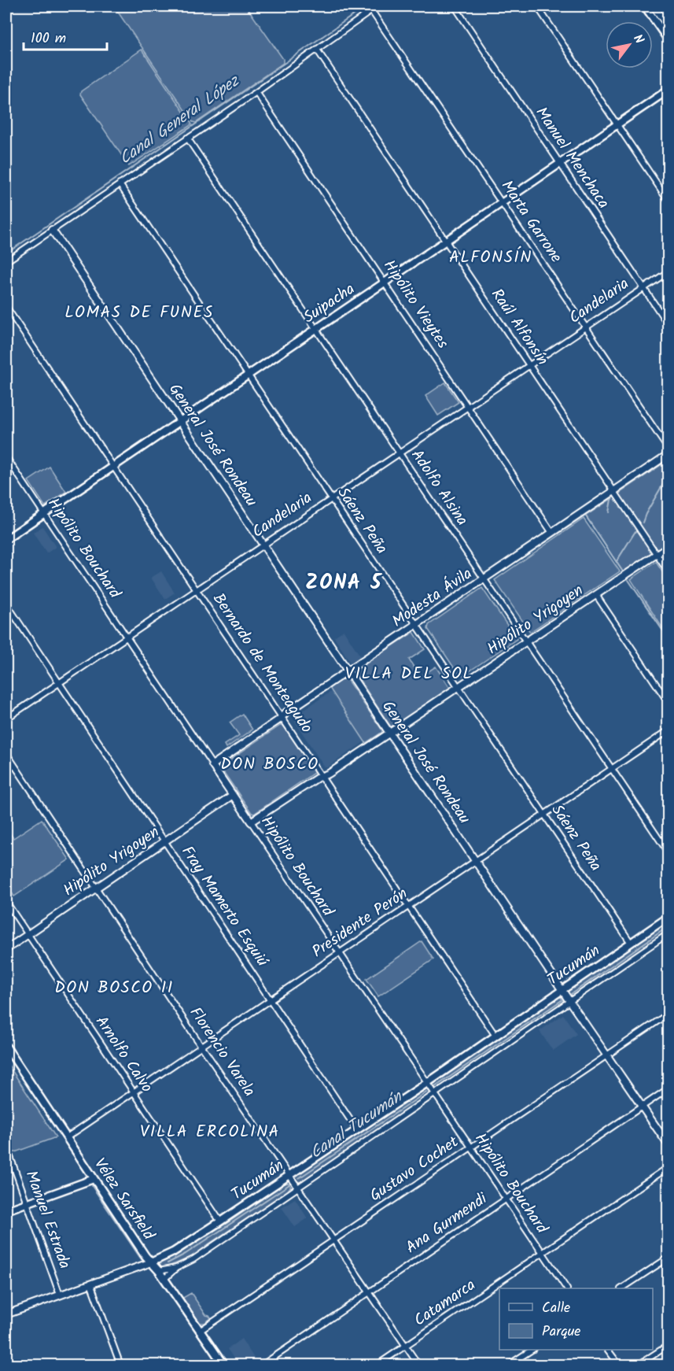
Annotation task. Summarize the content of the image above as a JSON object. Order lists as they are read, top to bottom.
{
  "streets": {
    "main road": ["Suipacha", "Tucumán", "Vélez Sarsfield"],
    "street": [
      "Manuel Menchaca",
      "Marta Garrone",
      "Candelaria",
      "Hipólito Vieytes",
      "Raúl Alfonsín",
      "General José Rondeau",
      "Adolfo Alsina",
      "Sáenz Peña",
      "Hipólito Bouchard",
      "Modesta Ávila",
      "Hipólito Yrigoyen",
      "Bernardo de Monteagudo",
      "Fray Mamerto Esquiú",
      "Presidente Perón",
      "Florencio Varela",
      "Arnolfo Calvo",
      "Gustavo Cochet",
      "Manuel Estrada",
      "Ana Gurmendi",
      "Catamarca"
    ]
  },
  "crossings": [
    ["Manuel Menchaca", "Candelaria"],
    ["Manuel Menchaca", "Suipacha"],
    ["Marta Garrone", "Candelaria"],
    ["Marta Garrone", "Suipacha"],
    ["Candelaria", "Hipólito Vieytes"],
    ["Candelaria", "Raúl Alfonsín"],
    ["Candelaria", "General José Rondeau"],
    ["Candelaria", "Adolfo Alsina"],
    ["Candelaria", "Sáenz Peña"],
    ["Candelaria", "Hipólito Bouchard"],
    ["Candelaria", "Bernardo de Monteagudo"],
    ["Candelaria", "Fray Mamerto Esquiú"],
    ["Suipacha", "Hipólito Vieytes"],
    ["Suipacha", "Raúl Alfonsín"],
    ["Suipacha", "General José Rondeau"],
    ["Suipacha", "Adolfo Alsina"],
    ["Suipacha", "Sáenz Peña"],
    ["Suipacha", "Hipólito Bouchard"],
    ["Suipacha", "Bernardo de Monteagudo"],
    ["Hipólito Vieytes", "Modesta Ávila"],
    ["Raúl Alfonsín", "Modesta Ávila"],
    ["Raúl Alfonsín", "Hipólito Yrigoyen"],
    ["General José Rondeau", "Modesta Ávila"],
    ["General José Rondeau", "Hipólito Yrigoyen"],
    ["General José Rondeau", "Presidente Perón"],
    ["General José Rondeau", "Tucumán"],
    ["General José Rondeau", "Gustavo Cochet"],
    ["General José Rondeau", "Ana Gurmendi"],
    ["Adolfo Alsina", "Modesta Ávila"],
    ["Adolfo Alsina", "Hipólito Yrigoyen"],
    ["Adolfo Alsina", "Presidente Perón"],
    ["Sáenz Peña", "Modesta Ávila"],
    ["Sáenz Peña", "Hipólito Yrigoyen"],
    ["Sáenz Peña", "Presidente Perón"],
    ["Sáenz Peña", "Tucumán"],
    ["Hipólito Bouchard", "Modesta Ávila"],
    ["Hipólito Bouchard", "Hipólito Yrigoyen"],
    ["Hipólito Bouchard", "Presidente Perón"],
    ["Hipólito Bouchard", "Tucumán"],
    ["Hipólito Bouchard", "Gustavo Cochet"],
    ["Hipólito Bouchard", "Ana Gurmendi"],
    ["Hipólito Bouchard", "Catamarca"],
    ["Modesta Ávila", "Bernardo de Monteagudo"],
    ["Hipólito Yrigoyen", "Bernardo de Monteagudo"],
    ["Hipólito Yrigoyen", "Fray Mamerto Esquiú"],
    ["Hipólito Yrigoyen", "Florencio Varela"],
    ["Hipólito Yrigoyen", "Arnolfo Calvo"],
    ["Bernardo de Monteagudo", "Presidente Perón"],
    ["Bernardo de Monteagudo", "Tucumán"],
    ["Fray Mamerto Esquiú", "Presidente Perón"],
    ["Fray Mamerto Esquiú", "Tucumán"],
    ["Presidente Perón", "Florencio Varela"],
    ["Presidente Perón", "Arnolfo Calvo"],
    ["Presidente Perón", "Vélez Sarsfield"],
    ["Tucumán", "Florencio Varela"],
    ["Tucumán", "Arnolfo Calvo"],
    ["Tucumán", "Vélez Sarsfield"],
    ["Tucumán", "Manuel Estrada"],
    ["Florencio Varela", "Gustavo Cochet"],
    ["Florencio Varela", "Ana Gurmendi"],
    ["Florencio Varela", "Catamarca"],
    ["Gustavo Cochet", "Vélez Sarsfield"]
  ],
  "districts": [
    "ALFONSÍN",
    "LOMAS DE FUNES",
    "ZONA 5",
    "VILLA DEL SOL",
    "DON BOSCO",
    "DON BOSCO II",
    "VILLA ERCOLINA"
  ],
  "water": ["Canal General López", "Canal Tucumán"],
  "legend": ["Calle", "Parque"],
  "scale_bar": "100 m",
  "north": "top right"
}
